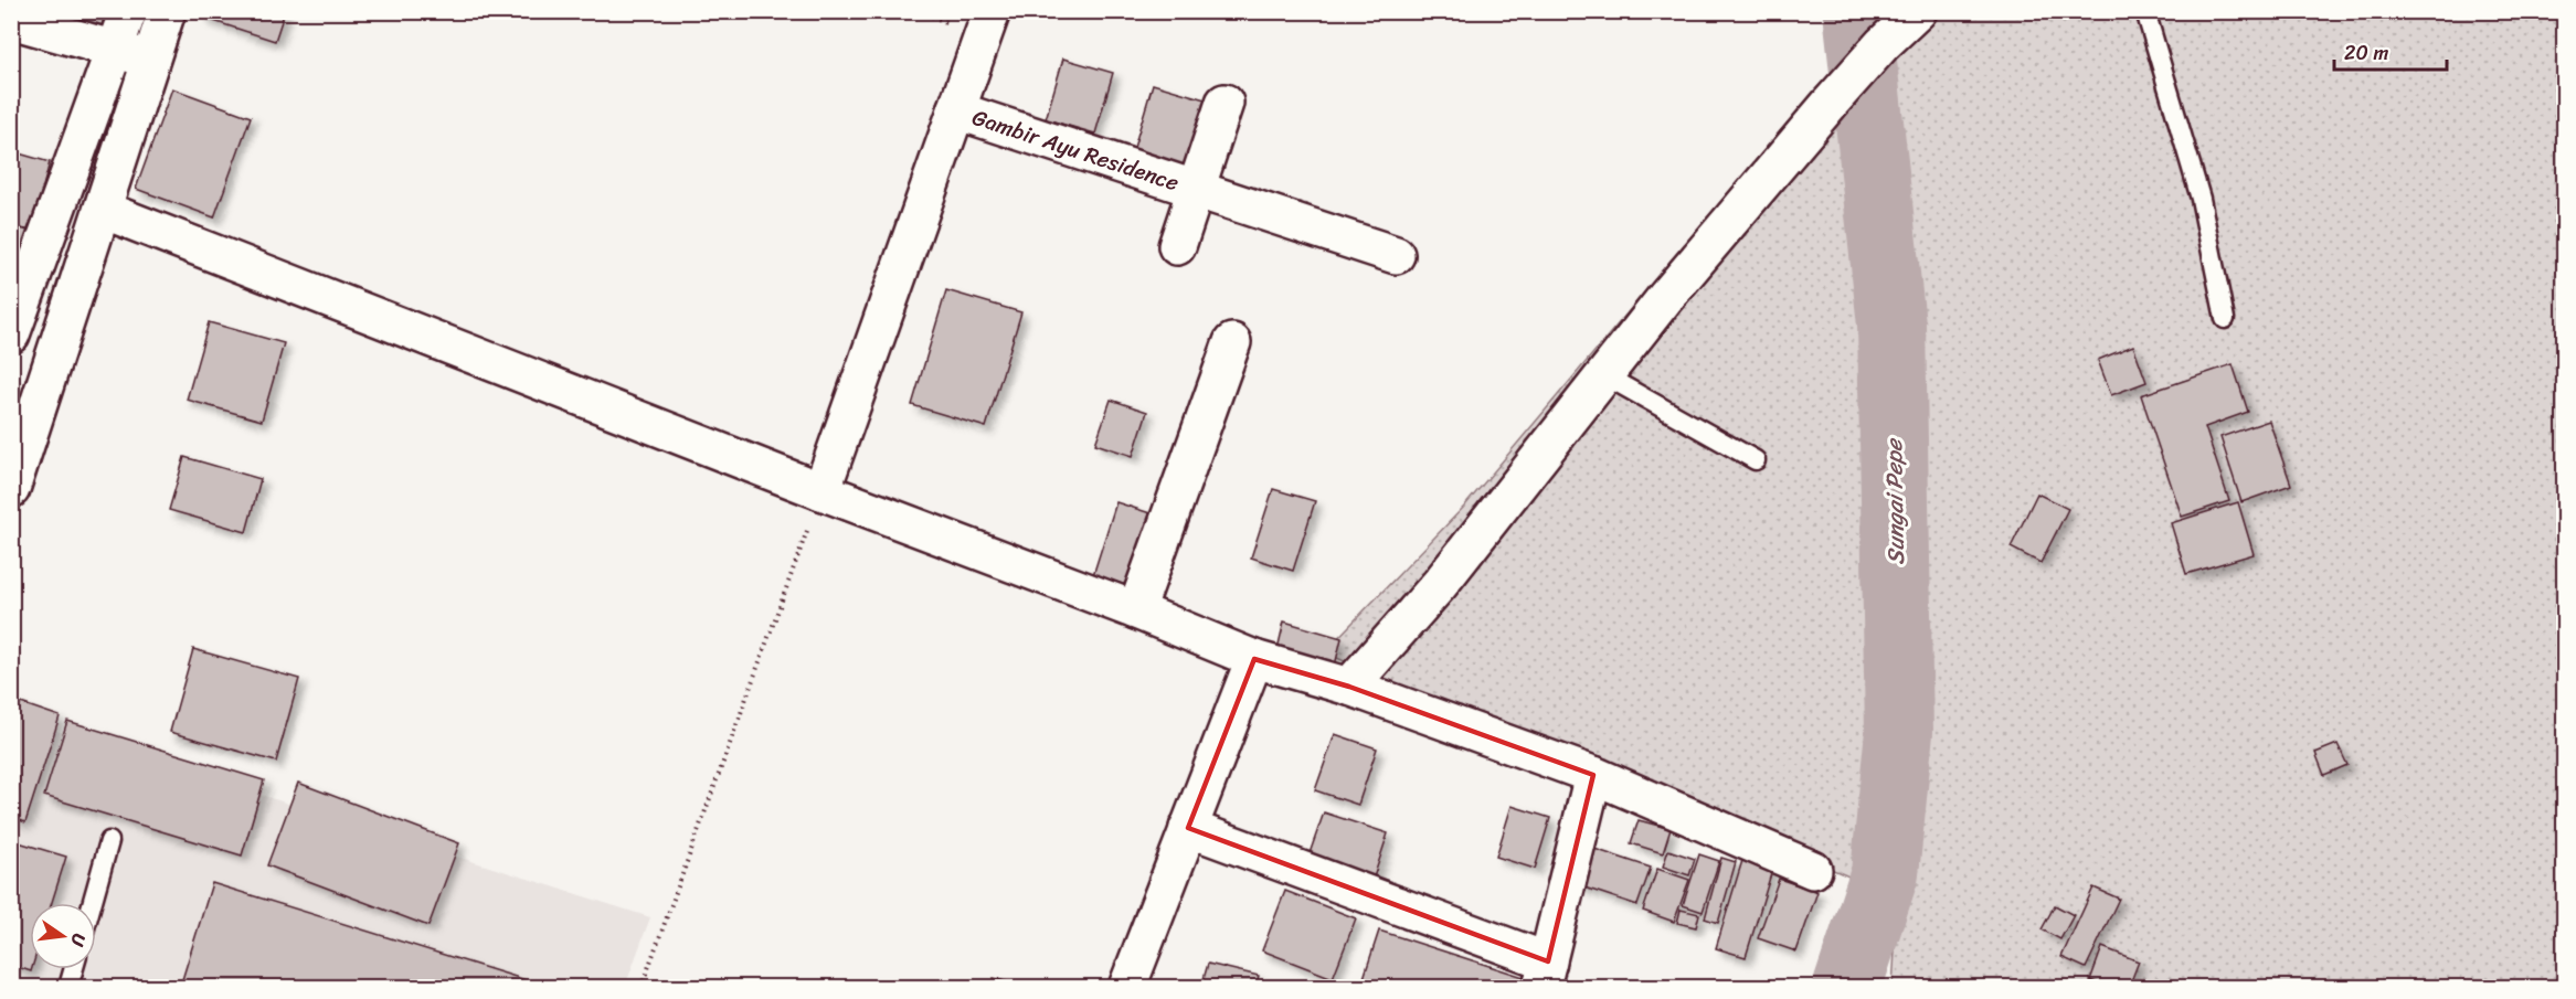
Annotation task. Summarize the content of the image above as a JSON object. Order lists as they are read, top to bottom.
{
  "streets": {
    "street": ["Gambir Ayu Residence"]
  },
  "water": ["Sungai Pepe"],
  "scale_bar": "20 m",
  "north": "right"
}
